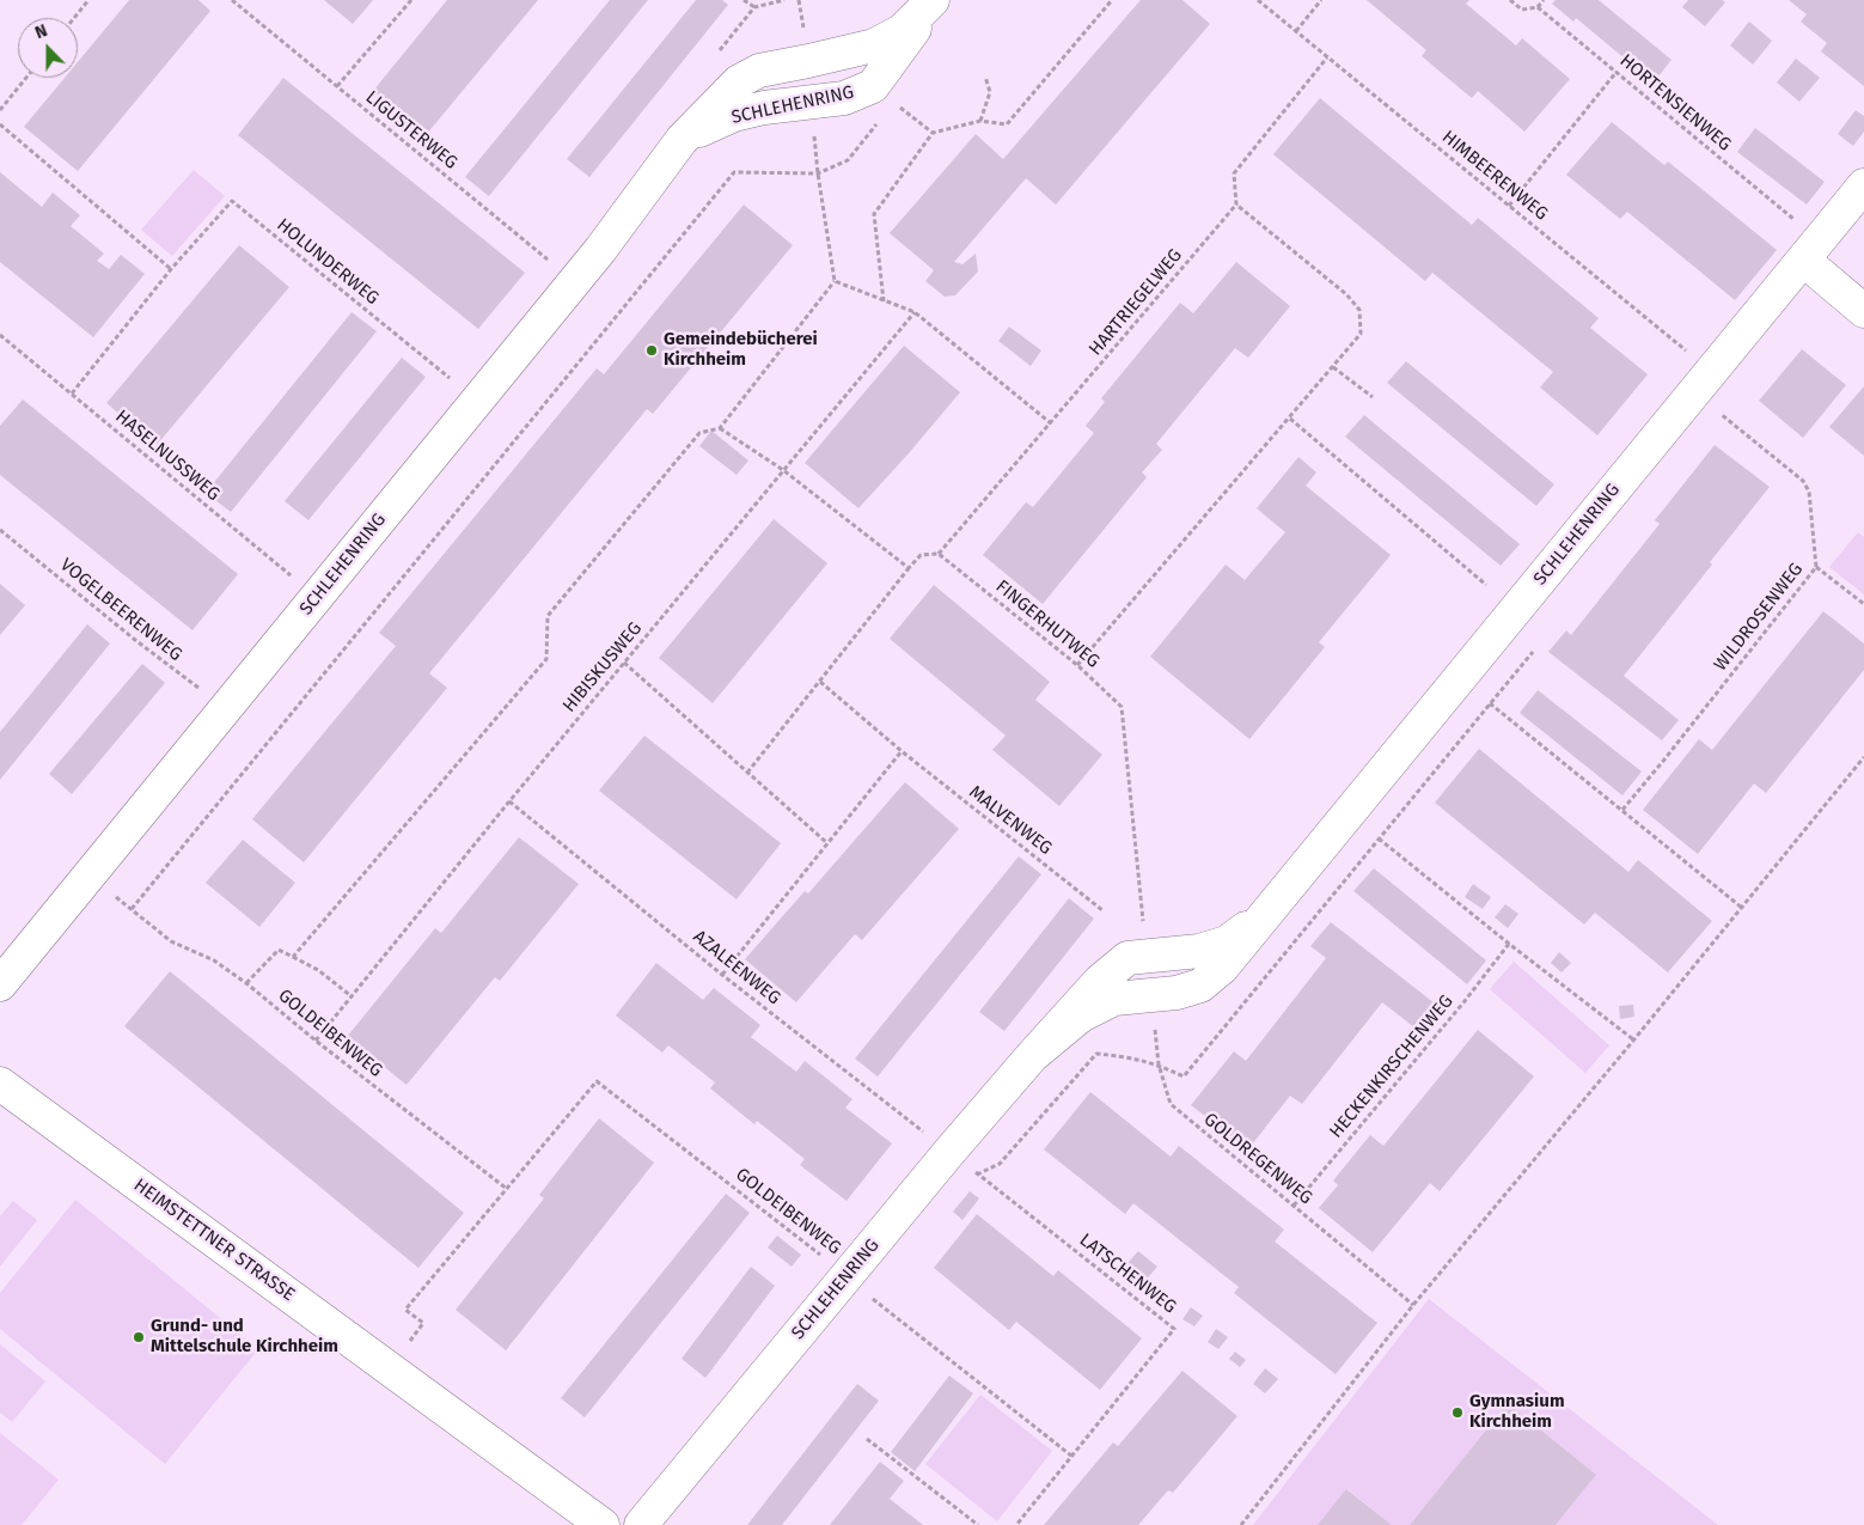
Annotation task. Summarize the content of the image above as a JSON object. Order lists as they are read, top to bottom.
{
  "streets": {
    "street": ["SCHLEHENRING", "HEIMSTETTNER STRASSE"],
    "path": [
      "HORTENSIENWEG",
      "LIGUSTERWEG",
      "HIMBEERENWEG",
      "HOLUNDERWEG",
      "HARTRIEGELWEG",
      "HASELNUSSWEG",
      "VOGELBEERENWEG",
      "WILDROSENWEG",
      "FINGERHUTWEG",
      "HIBISKUSWEG",
      "MALVENWEG",
      "AZALEENWEG",
      "GOLDEIBENWEG",
      "HECKENKIRSCHENWEG",
      "GOLDREGENWEG",
      "LATSCHENWEG"
    ]
  },
  "crossings": [
    ["HORTENSIENWEG", "SCHLEHENRING"],
    ["SCHLEHENRING", "LIGUSTERWEG"],
    ["SCHLEHENRING", "HIMBEERENWEG"],
    ["SCHLEHENRING", "HOLUNDERWEG"],
    ["SCHLEHENRING", "HASELNUSSWEG"],
    ["SCHLEHENRING", "VOGELBEERENWEG"],
    ["SCHLEHENRING", "WILDROSENWEG"],
    ["SCHLEHENRING", "FINGERHUTWEG"],
    ["SCHLEHENRING", "AZALEENWEG"],
    ["SCHLEHENRING", "GOLDEIBENWEG"],
    ["SCHLEHENRING", "GOLDREGENWEG"],
    ["SCHLEHENRING", "LATSCHENWEG"],
    ["HIMBEERENWEG", "WILDROSENWEG"],
    ["HOLUNDERWEG", "HASELNUSSWEG"],
    ["HARTRIEGELWEG", "FINGERHUTWEG"],
    ["HIBISKUSWEG", "AZALEENWEG"],
    ["HIBISKUSWEG", "GOLDEIBENWEG"],
    ["AZALEENWEG", "LATSCHENWEG"],
    ["HECKENKIRSCHENWEG", "GOLDREGENWEG"]
  ],
  "places": ["Gemeindebücherei Kirchheim", "Grund- und Mittelschule Kirchheim", "Gymnasium Kirchheim"],
  "north": "top"
}
